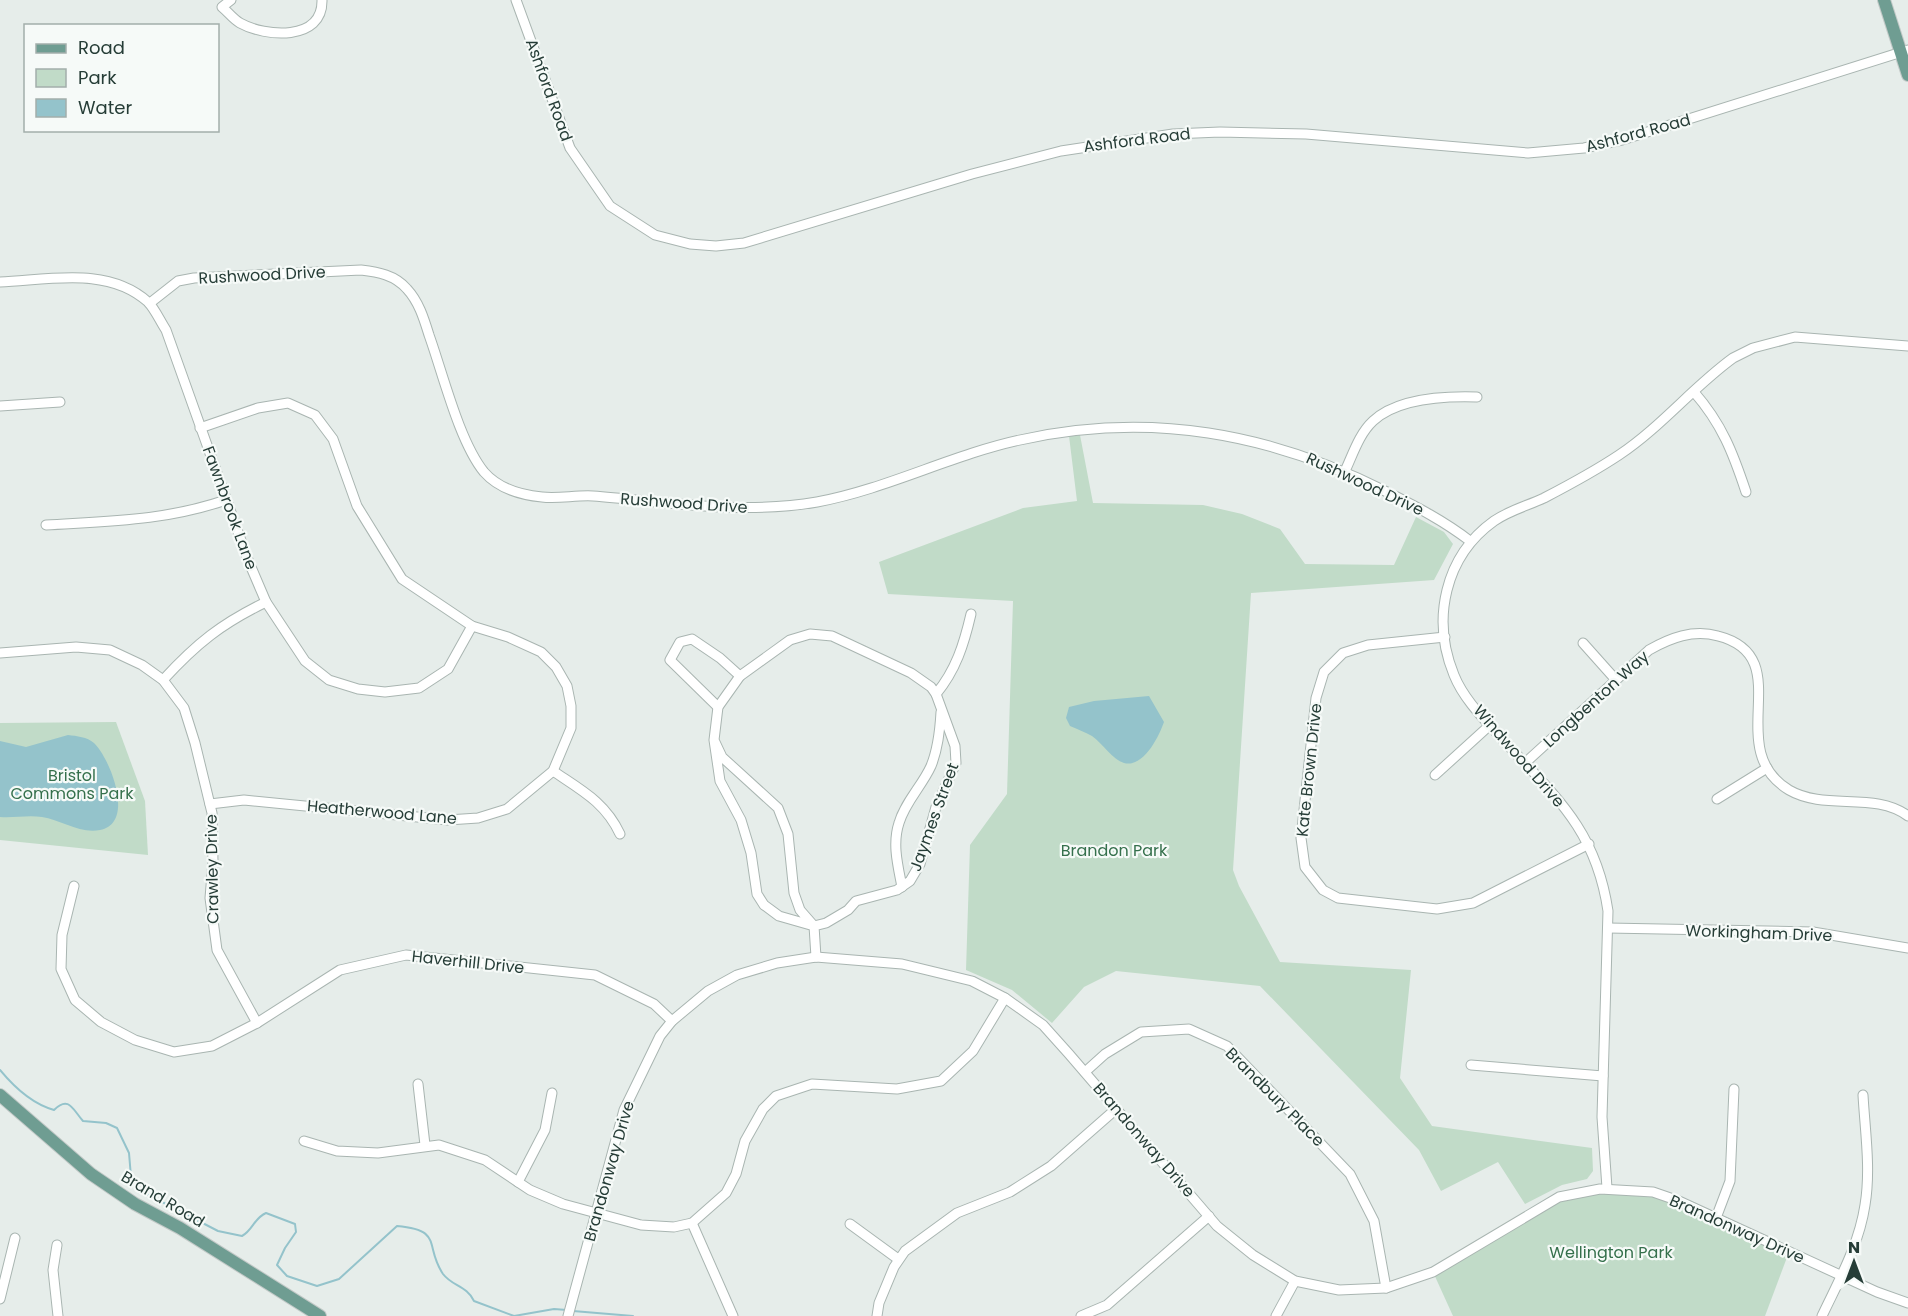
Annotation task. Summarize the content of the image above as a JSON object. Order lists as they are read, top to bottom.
{
  "streets": {
    "main road": ["Brand Road"],
    "street": [
      "Ashford Road",
      "Rushwood Drive",
      "Fawnbrook Lane",
      "Longbenton Way",
      "Windwood Drive",
      "Kate Brown Drive",
      "Heatherwood Lane",
      "Jaymes Street",
      "Crawley Drive",
      "Workingham Drive",
      "Haverhill Drive",
      "Brandbury Place",
      "Brandonway Drive"
    ]
  },
  "crossings": [
    ["Rushwood Drive", "Fawnbrook Lane"],
    ["Rushwood Drive", "Windwood Drive"],
    ["Fawnbrook Lane", "Heatherwood Lane"],
    ["Longbenton Way", "Windwood Drive"],
    ["Windwood Drive", "Kate Brown Drive"],
    ["Windwood Drive", "Workingham Drive"],
    ["Windwood Drive", "Brandonway Drive"],
    ["Heatherwood Lane", "Crawley Drive"],
    ["Crawley Drive", "Haverhill Drive"],
    ["Haverhill Drive", "Brandonway Drive"],
    ["Brandbury Place", "Brandonway Drive"]
  ],
  "parks": ["Bristol Commons Park", "Brandon Park", "Wellington Park"],
  "legend": ["Road", "Park", "Water"],
  "north": "top"
}
